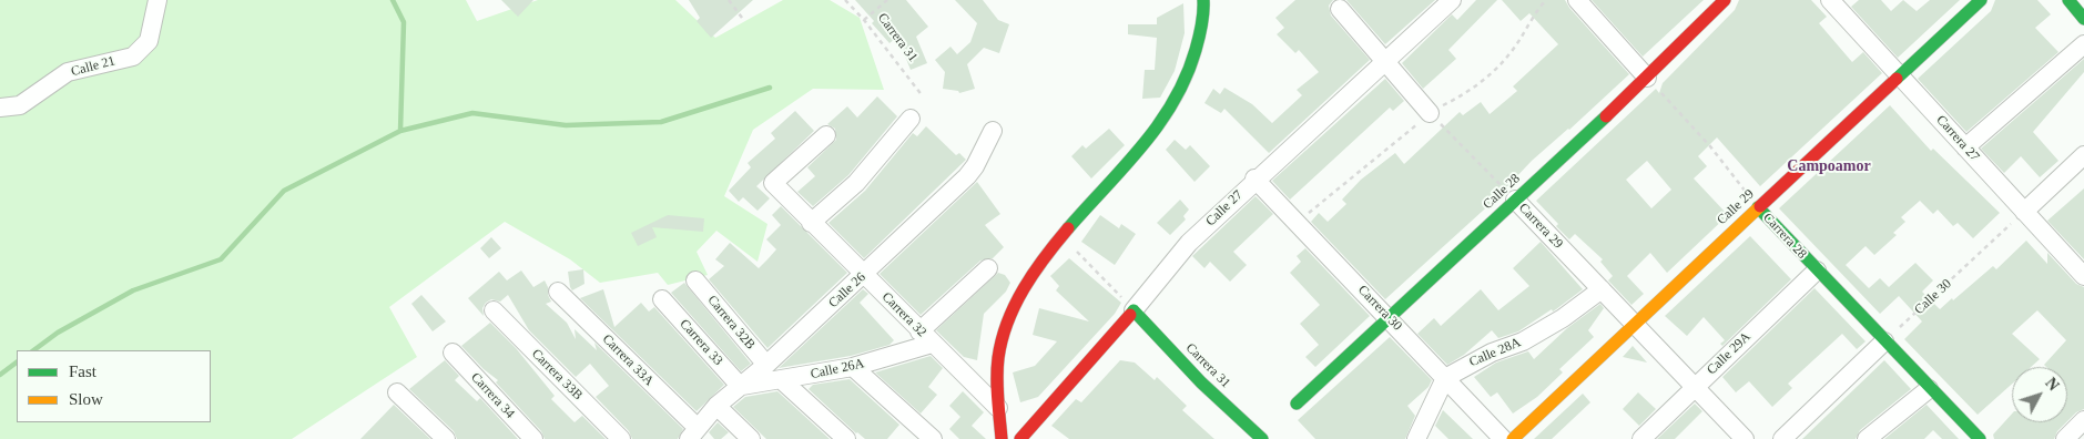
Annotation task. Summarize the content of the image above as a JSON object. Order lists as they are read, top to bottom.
{
  "streets": {
    "street": [
      "Carrera 31",
      "Calle 21",
      "Carrera 27",
      "Calle 28",
      "Calle 29",
      "Calle 27",
      "Carrera 29",
      "Carrera 28",
      "Calle 26",
      "Carrera 30",
      "Carrera 32",
      "Carrera 32B",
      "Carrera 33",
      "Calle 28A",
      "Calle 29A",
      "Carrera 33A",
      "Calle 26A",
      "Carrera 33B",
      "Carrera 34"
    ],
    "path": ["Calle 30"]
  },
  "crossings": [
    ["Carrera 31", "Calle 27"],
    ["Carrera 27", "Calle 29"],
    ["Carrera 27", "Calle 30"],
    ["Calle 28", "Carrera 29"],
    ["Calle 28", "Carrera 28"],
    ["Calle 28", "Carrera 30"],
    ["Calle 29", "Carrera 29"],
    ["Calle 29", "Carrera 28"],
    ["Calle 27", "Carrera 30"],
    ["Carrera 29", "Calle 28A"],
    ["Carrera 29", "Calle 29A"],
    ["Carrera 28", "Calle 30"],
    ["Carrera 28", "Calle 29A"],
    ["Calle 26", "Carrera 32"],
    ["Calle 26", "Carrera 32B"],
    ["Calle 26", "Carrera 33"],
    ["Calle 26", "Carrera 33A"],
    ["Calle 26", "Calle 26A"],
    ["Carrera 30", "Calle 28A"],
    ["Carrera 32", "Calle 26A"],
    ["Carrera 33", "Calle 26A"]
  ],
  "districts": ["Campoamor"],
  "legend": ["Fast", "Slow"],
  "north": "top right"
}
